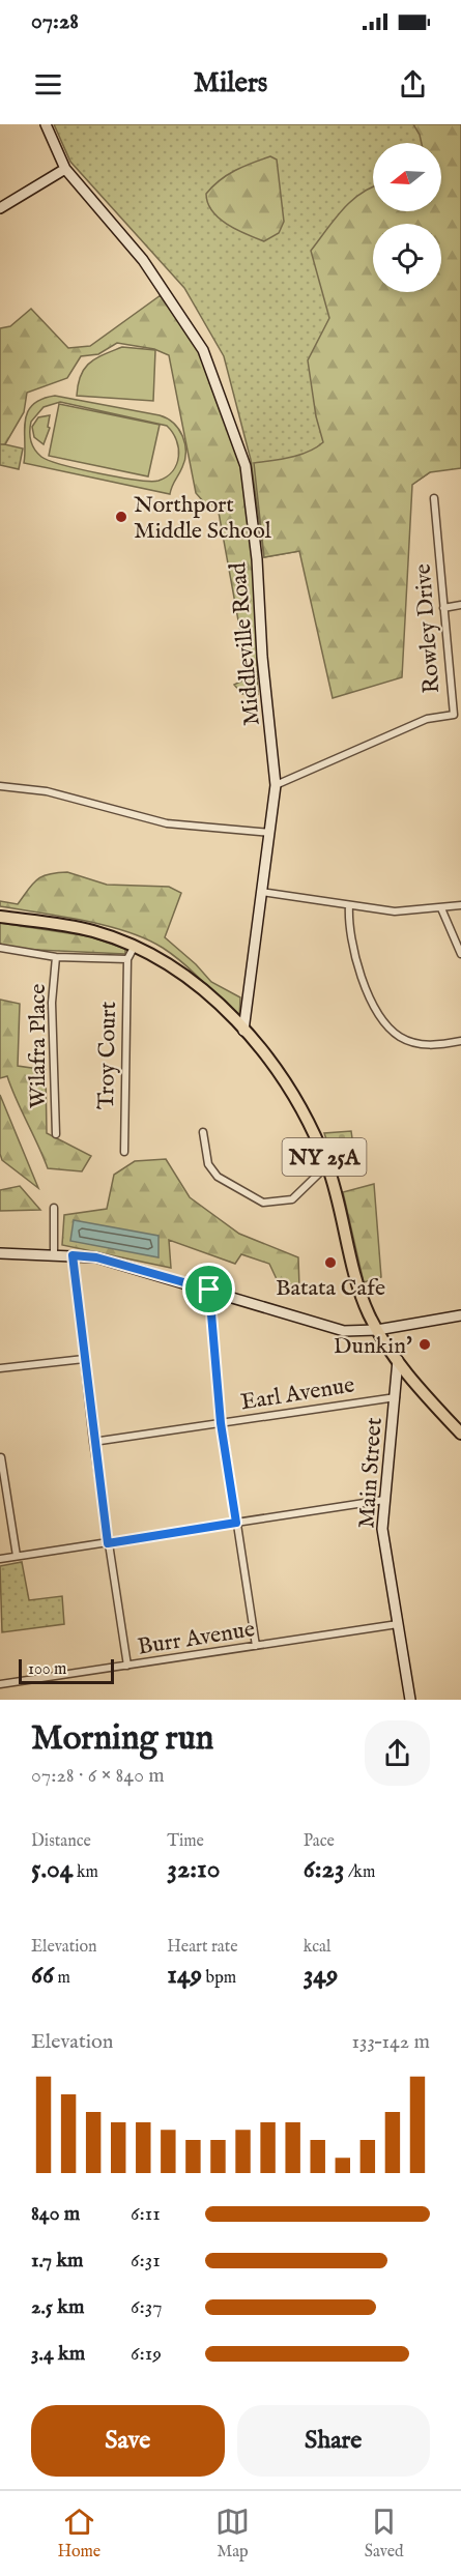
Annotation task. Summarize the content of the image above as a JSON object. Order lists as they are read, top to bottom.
{
  "streets": {
    "main road": ["NY 25A"],
    "street": [
      "Rowley Drive",
      "Middleville Road",
      "Wilafra Place",
      "Troy Court",
      "Earl Avenue",
      "Main Street",
      "Burr Avenue"
    ]
  },
  "crossings": [
    ["Rowley Drive", "Middleville Road"],
    ["Middleville Road", "NY 25A"],
    ["NY 25A", "Main Street"],
    ["Earl Avenue", "Main Street"],
    ["Main Street", "Burr Avenue"]
  ],
  "places": ["Northport Middle School", "Batata Cafe", "Dunkin'"],
  "scale_bar": "100 m",
  "north": "left",
  "page": {
    "status": "07:28",
    "header": "Milers",
    "scale": "100 m",
    "heading": ["Morning run", "07:28 · 6 × 840 m"],
    "stats": [
      ["Distance", "5.04 km"],
      ["Time", "32:10"],
      ["Pace", "6:23 /km"],
      ["Elevation", "66 m"],
      ["Heart rate", "149 bpm"],
      ["kcal", "349"]
    ],
    "chart": ["Elevation", "133–142 m"],
    "list": [
      {
        "name": "840 m",
        "note": "6:11"
      },
      {
        "name": "1.7 km",
        "note": "6:31"
      },
      {
        "name": "2.5 km",
        "note": "6:37"
      },
      {
        "name": "3.4 km",
        "note": "6:19"
      }
    ],
    "buttons": ["Save", "Share"],
    "tabs": ["Home", "Map", "Saved"]
  }
}
